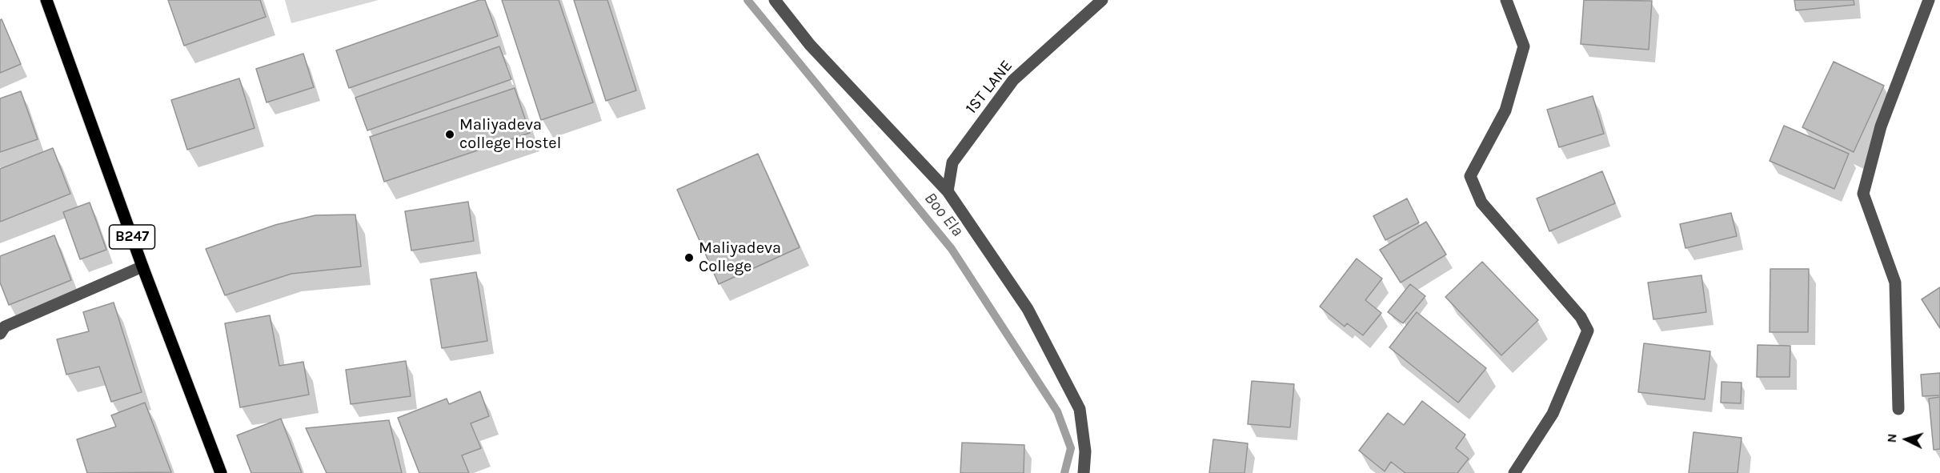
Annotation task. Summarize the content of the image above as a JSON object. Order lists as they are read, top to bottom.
{
  "streets": {
    "main road": ["B247"],
    "street": ["1ST LANE"]
  },
  "water": ["Boo Ela"],
  "places": ["Maliyadeva college Hostel", "Maliyadeva College"],
  "north": "left"
}
